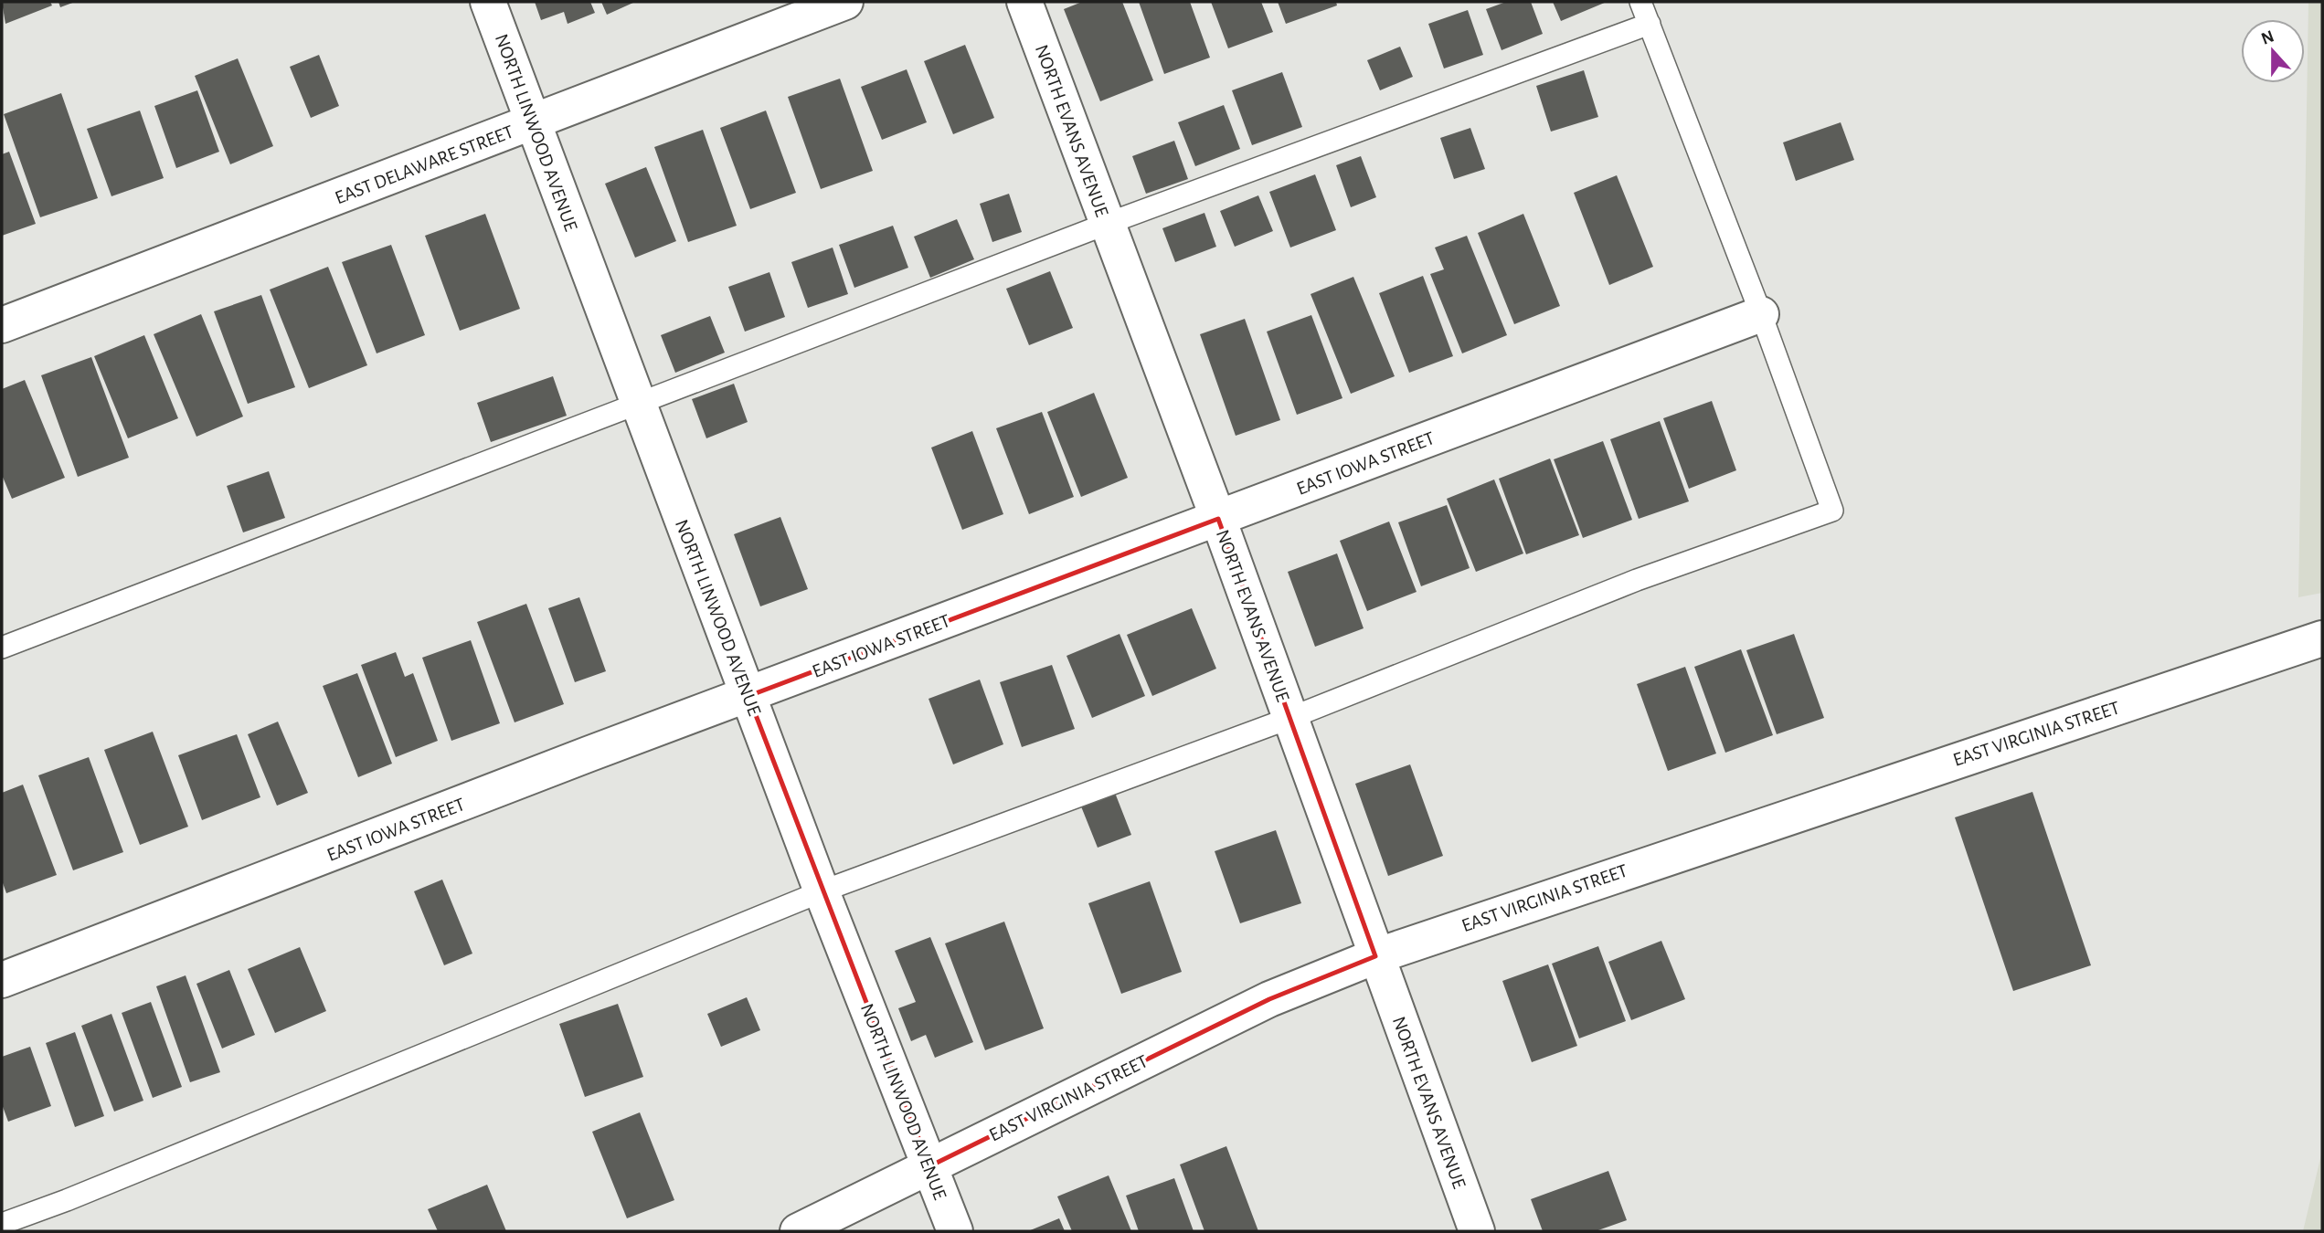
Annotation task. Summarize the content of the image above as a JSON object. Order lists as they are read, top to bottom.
{
  "streets": {
    "street": [
      "NORTH EVANS AVENUE",
      "NORTH LINWOOD AVENUE",
      "EAST DELAWARE STREET",
      "EAST IOWA STREET",
      "EAST VIRGINIA STREET"
    ]
  },
  "crossings": [
    ["NORTH EVANS AVENUE", "EAST IOWA STREET"],
    ["NORTH EVANS AVENUE", "EAST VIRGINIA STREET"],
    ["NORTH LINWOOD AVENUE", "EAST DELAWARE STREET"],
    ["NORTH LINWOOD AVENUE", "EAST IOWA STREET"],
    ["NORTH LINWOOD AVENUE", "EAST VIRGINIA STREET"]
  ],
  "north": "top"
}
